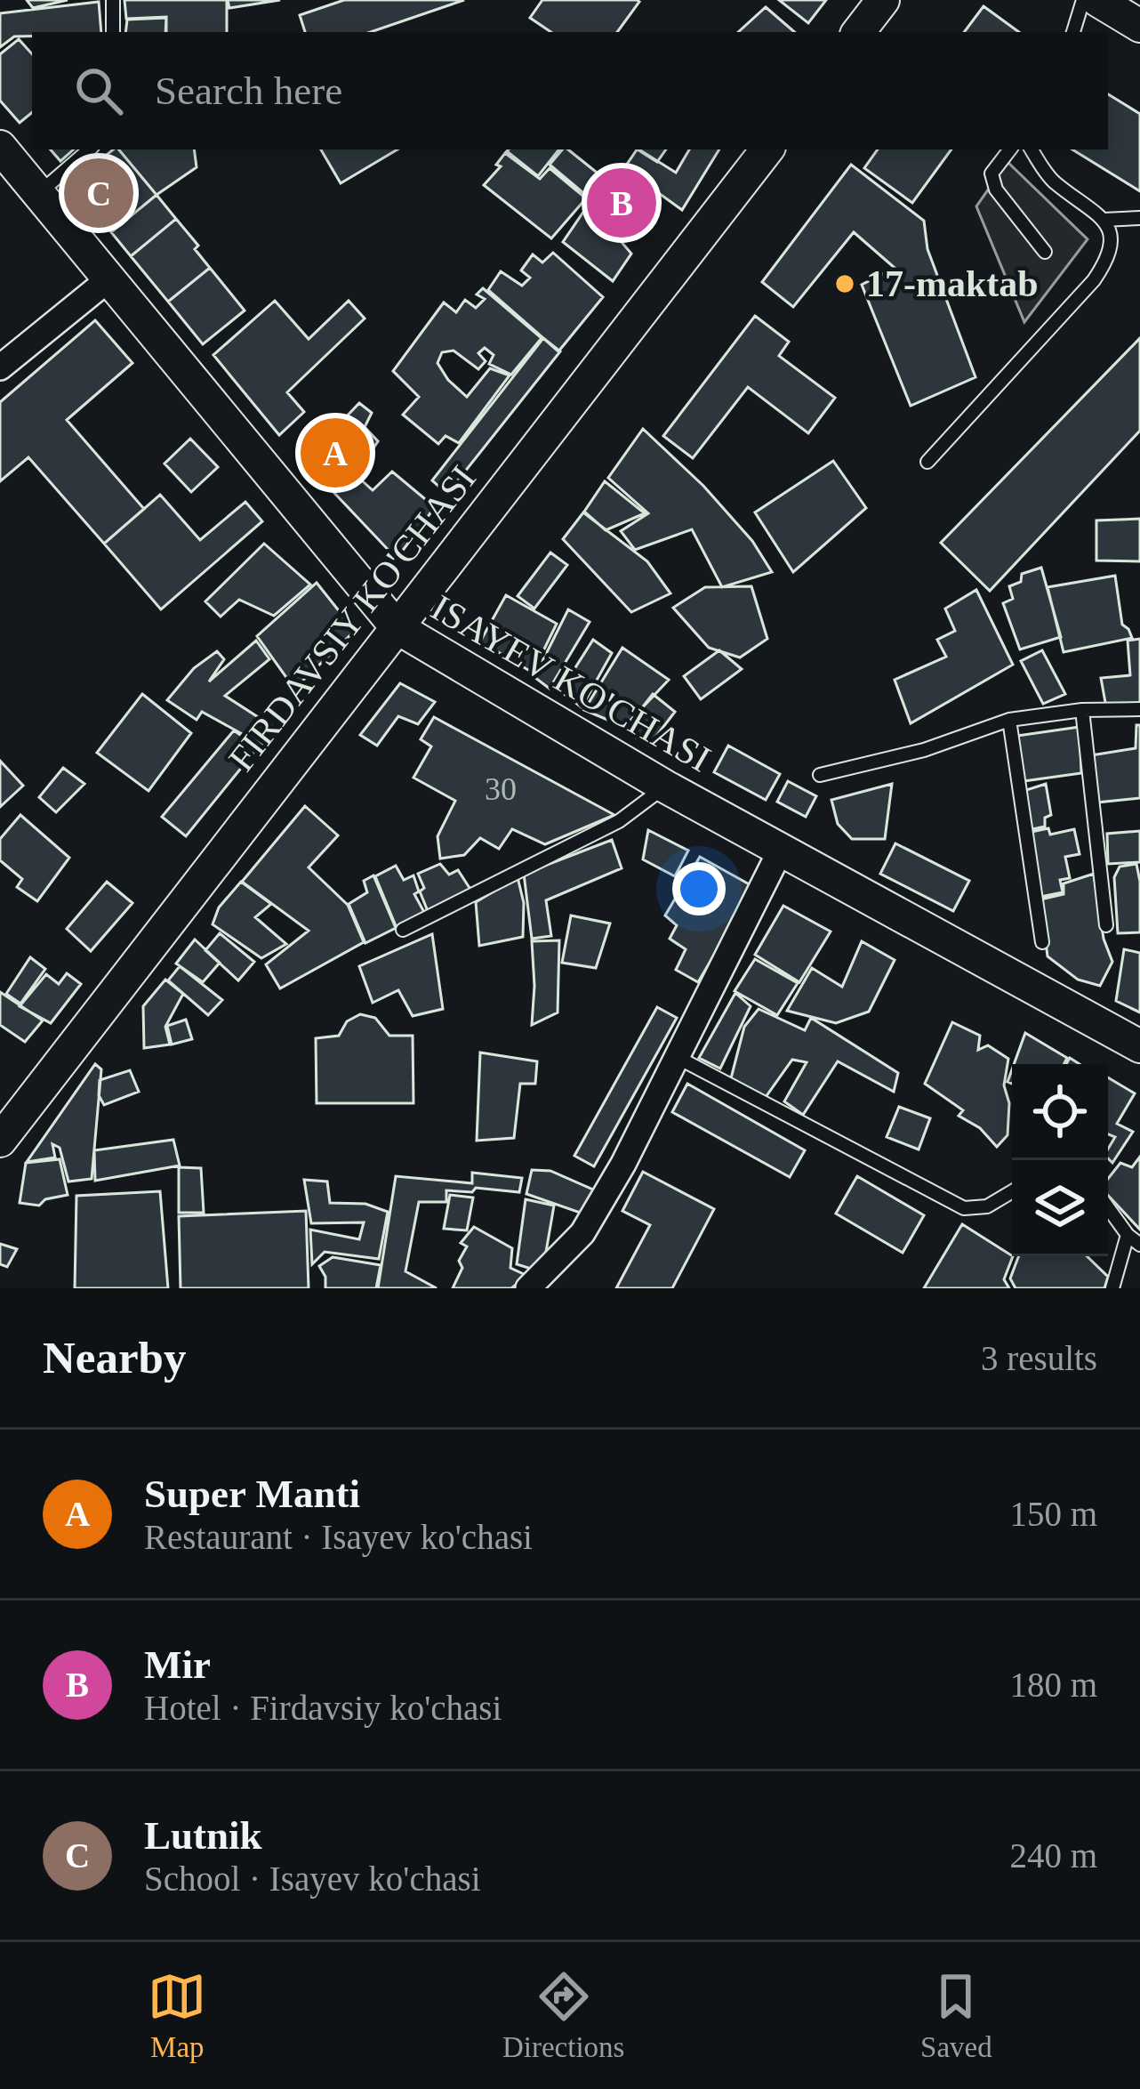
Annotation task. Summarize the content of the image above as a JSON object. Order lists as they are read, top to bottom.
{
  "streets": {
    "main road": ["FIRDAVSIY KO'CHASI", "ISAYEV KO'CHASI"]
  },
  "crossings": [
    ["FIRDAVSIY KO'CHASI", "ISAYEV KO'CHASI"]
  ],
  "places": ["17-maktab"],
  "house_numbers": ["30"],
  "page": {
    "search": "Search here",
    "pins": ["C", "B", "A"],
    "heading": ["Nearby", "3 results"],
    "list": [
      {
        "mark": "A",
        "name": "Super Manti",
        "note": "Restaurant · Isayev ko'chasi",
        "value": "150 m"
      },
      {
        "mark": "B",
        "name": "Mir",
        "note": "Hotel · Firdavsiy ko'chasi",
        "value": "180 m"
      },
      {
        "mark": "C",
        "name": "Lutnik",
        "note": "School · Isayev ko'chasi",
        "value": "240 m"
      }
    ],
    "nav": ["Map", "Directions", "Saved"]
  }
}
